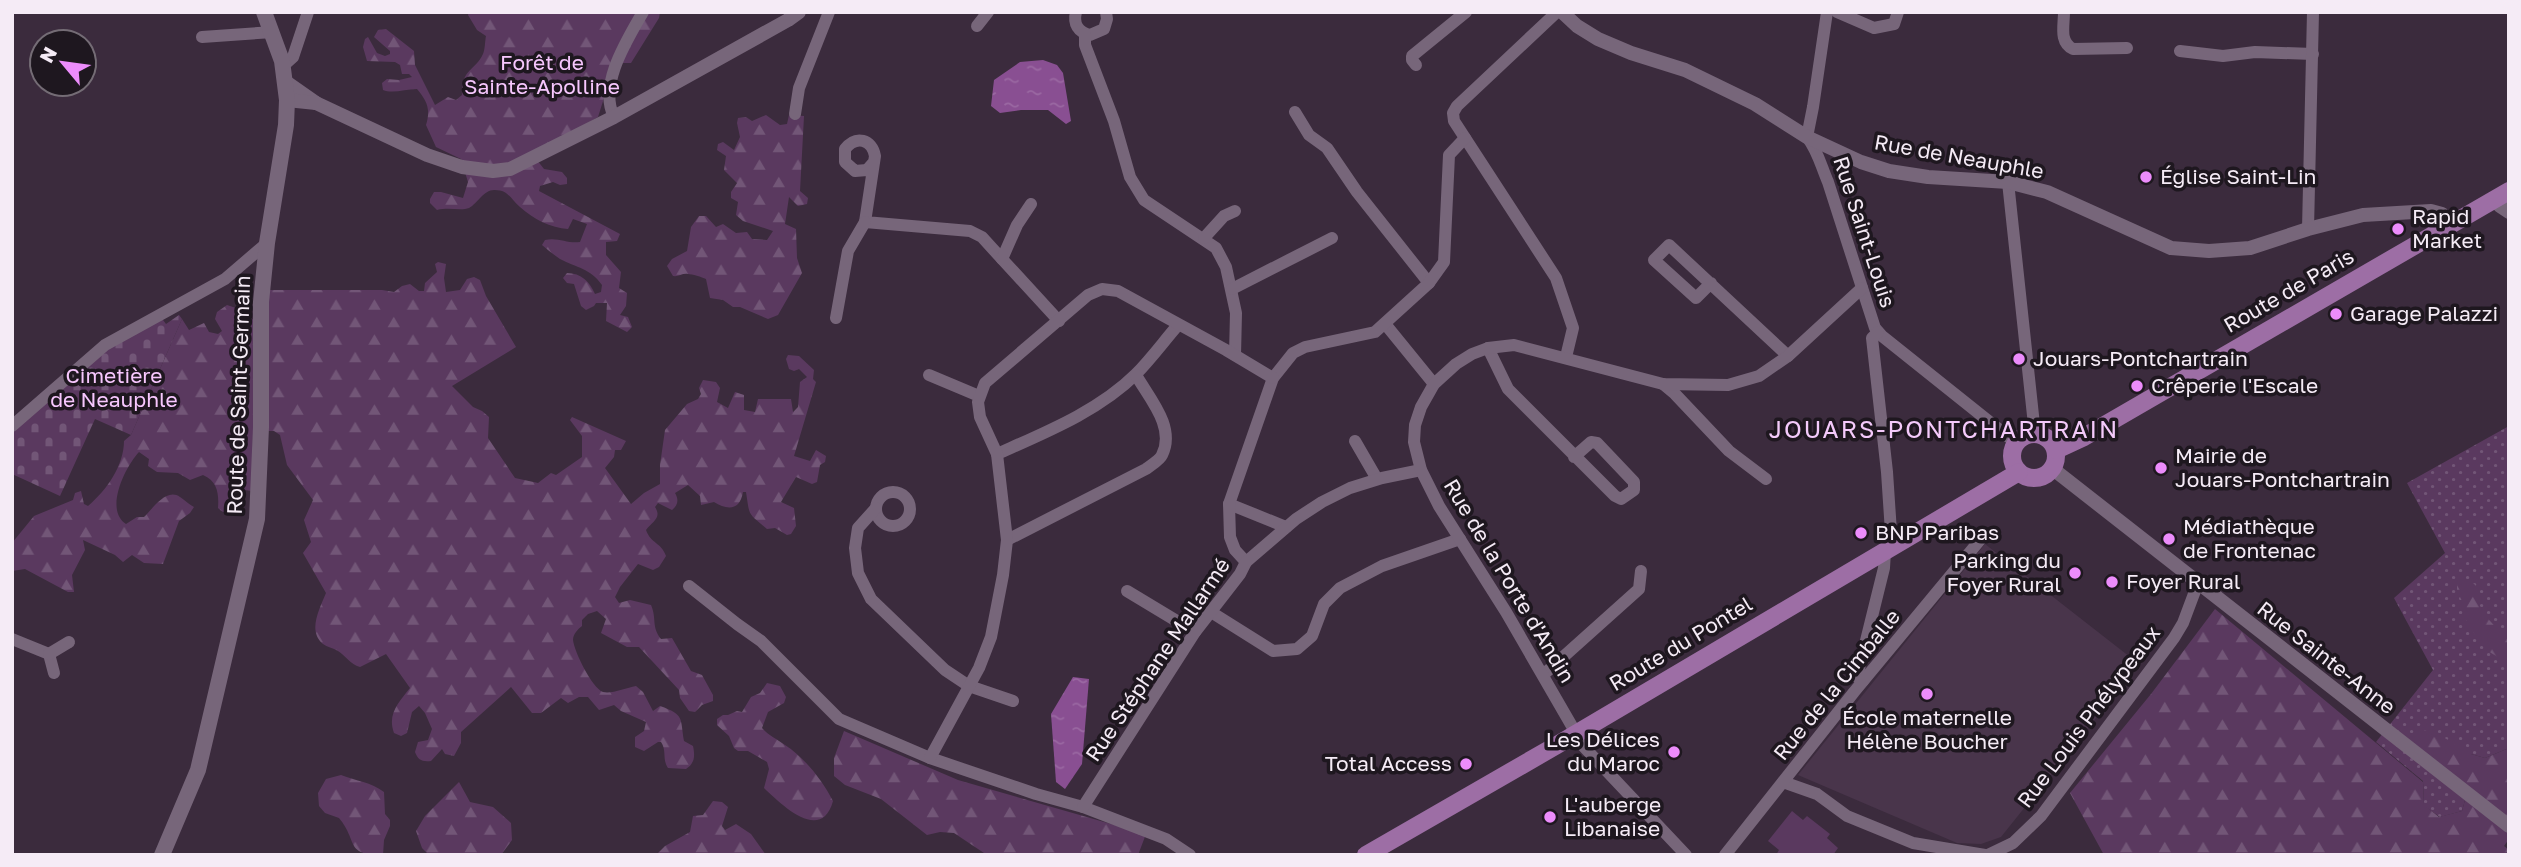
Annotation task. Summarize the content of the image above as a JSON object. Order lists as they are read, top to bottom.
{
  "streets": {
    "main road": ["Route de Paris", "Route de Saint-Germain", "Route du Pontel"],
    "street": [
      "Rue de Neauphle",
      "Rue Saint-Louis",
      "Rue de la Porte d'Andin",
      "Rue Sainte-Anne",
      "Rue Stéphane Mallarmé",
      "Rue de la Cimballe",
      "Rue Louis Phélypeaux"
    ]
  },
  "crossings": [
    ["Rue de Neauphle", "Rue Saint-Louis"],
    ["Rue de Neauphle", "Route de Paris"],
    ["Rue Saint-Louis", "Rue de la Porte d'Andin"],
    ["Rue Saint-Louis", "Route du Pontel"],
    ["Route de Paris", "Route du Pontel"],
    ["Route de Paris", "Rue Sainte-Anne"],
    ["Rue de la Porte d'Andin", "Route du Pontel"],
    ["Rue de la Porte d'Andin", "Rue Stéphane Mallarmé"],
    ["Route du Pontel", "Rue Sainte-Anne"],
    ["Rue Sainte-Anne", "Rue Louis Phélypeaux"],
    ["Rue de la Cimballe", "Rue Louis Phélypeaux"]
  ],
  "districts": ["JOUARS-PONTCHARTRAIN"],
  "parks": ["Forêt de Sainte-Apolline", "Cimetière de Neauphle"],
  "places": [
    "Église Saint-Lin",
    "Rapid Market",
    "Garage Palazzi",
    "Jouars-Pontchartrain",
    "Crêperie l'Escale",
    "Mairie de Jouars-Pontchartrain",
    "BNP Paribas",
    "Médiathèque de Frontenac",
    "Parking du Foyer Rural",
    "Foyer Rural",
    "École maternelle Hélène Boucher",
    "Les Délices du Maroc",
    "Total Access",
    "L'auberge Libanaise"
  ],
  "north": "top left"
}
